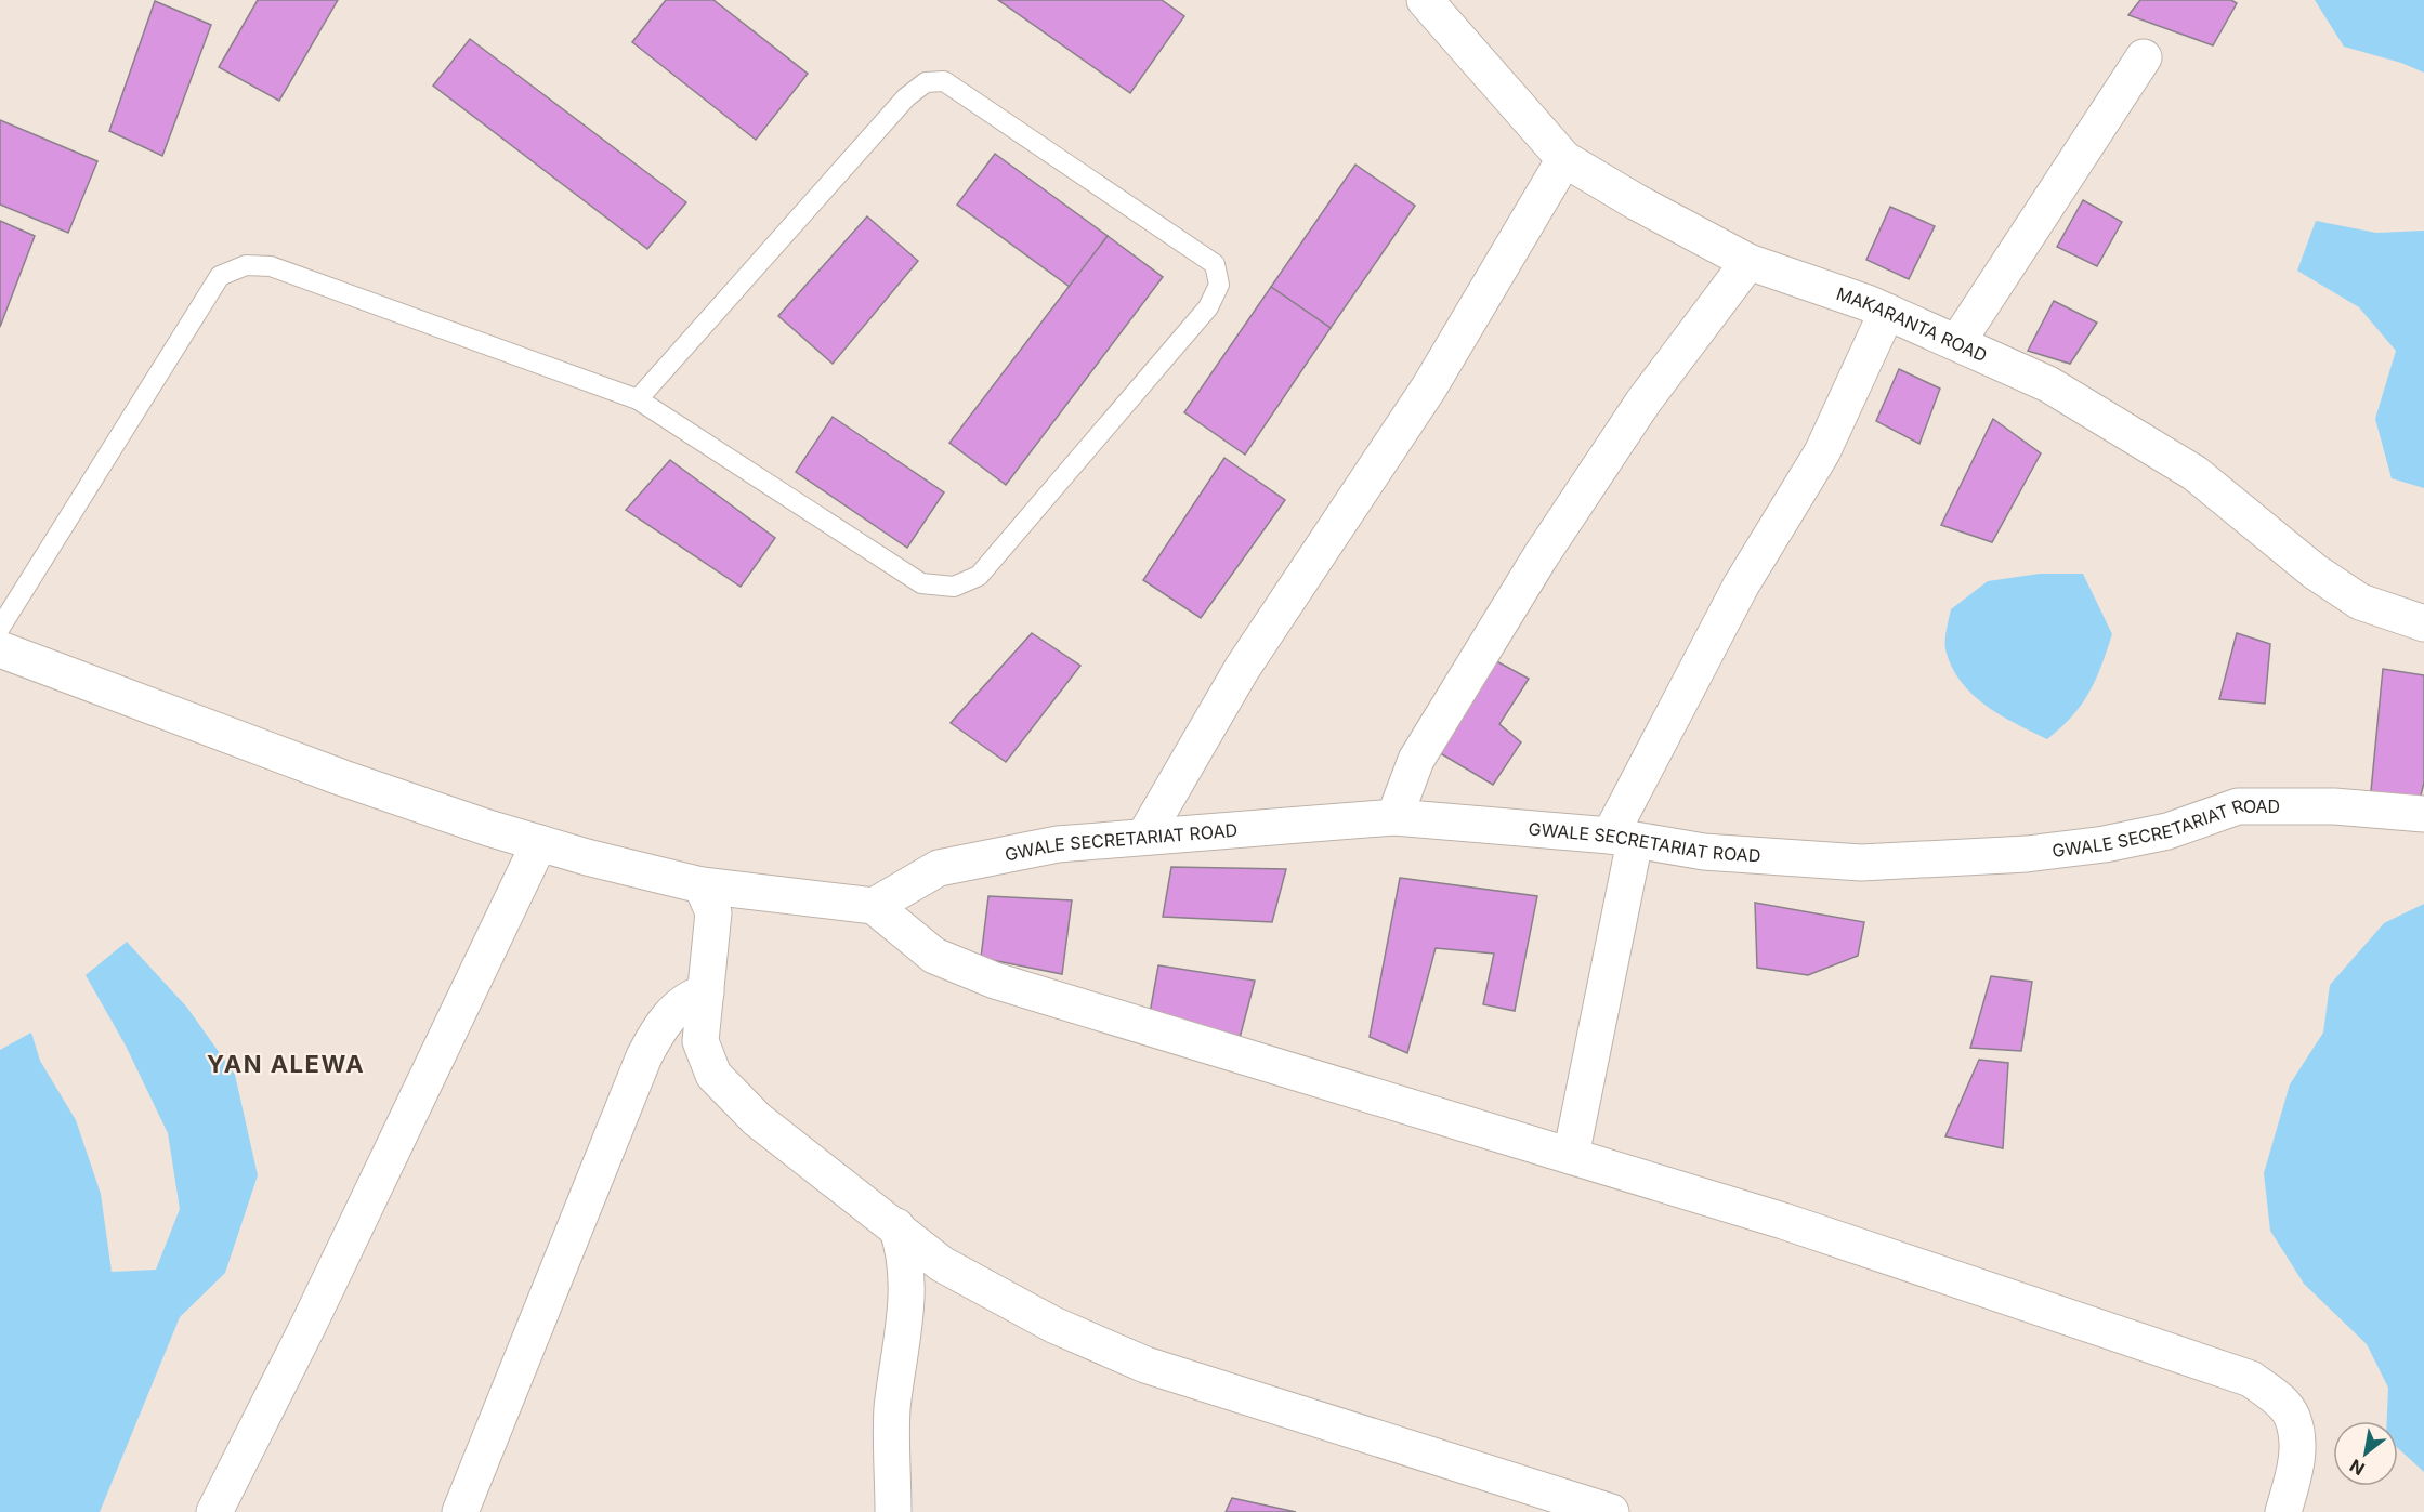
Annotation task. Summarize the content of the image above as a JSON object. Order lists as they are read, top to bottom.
{
  "streets": {
    "street": ["MAKARANTA ROAD", "GWALE SECRETARIAT ROAD"]
  },
  "districts": ["YAN ALEWA"],
  "north": "bottom left"
}
